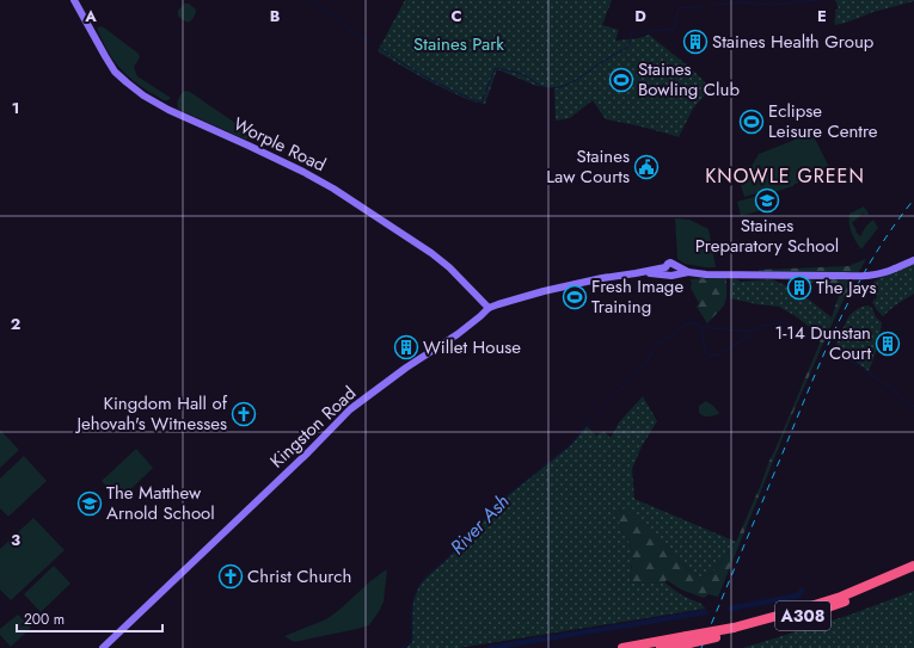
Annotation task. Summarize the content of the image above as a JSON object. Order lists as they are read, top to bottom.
{
  "streets": {
    "highway": ["A308"],
    "street": ["Worple Road", "Kingston Road"]
  },
  "crossings": [
    ["Worple Road", "Kingston Road"]
  ],
  "districts": ["KNOWLE GREEN"],
  "water": ["River Ash"],
  "parks": ["Staines Park"],
  "places": {
    "building": [
      "Staines Health Group",
      "The Jays",
      "1-14 Dunstan Court",
      "Willet House"
    ],
    "sports": ["Staines Bowling Club", "Eclipse Leisure Centre", "Fresh Image Training"],
    "public building": ["Staines Law Courts"],
    "school or university": ["Staines Preparatory School", "The Matthew Arnold School"],
    "church": ["Kingdom Hall of Jehovah's Witnesses", "Christ Church"]
  },
  "scale_bar": "200 m",
  "grid": {
    "columns": [
      "A",
      "B",
      "C",
      "D",
      "E"
    ],
    "rows": ["1", "2", "3"]
  }
}
